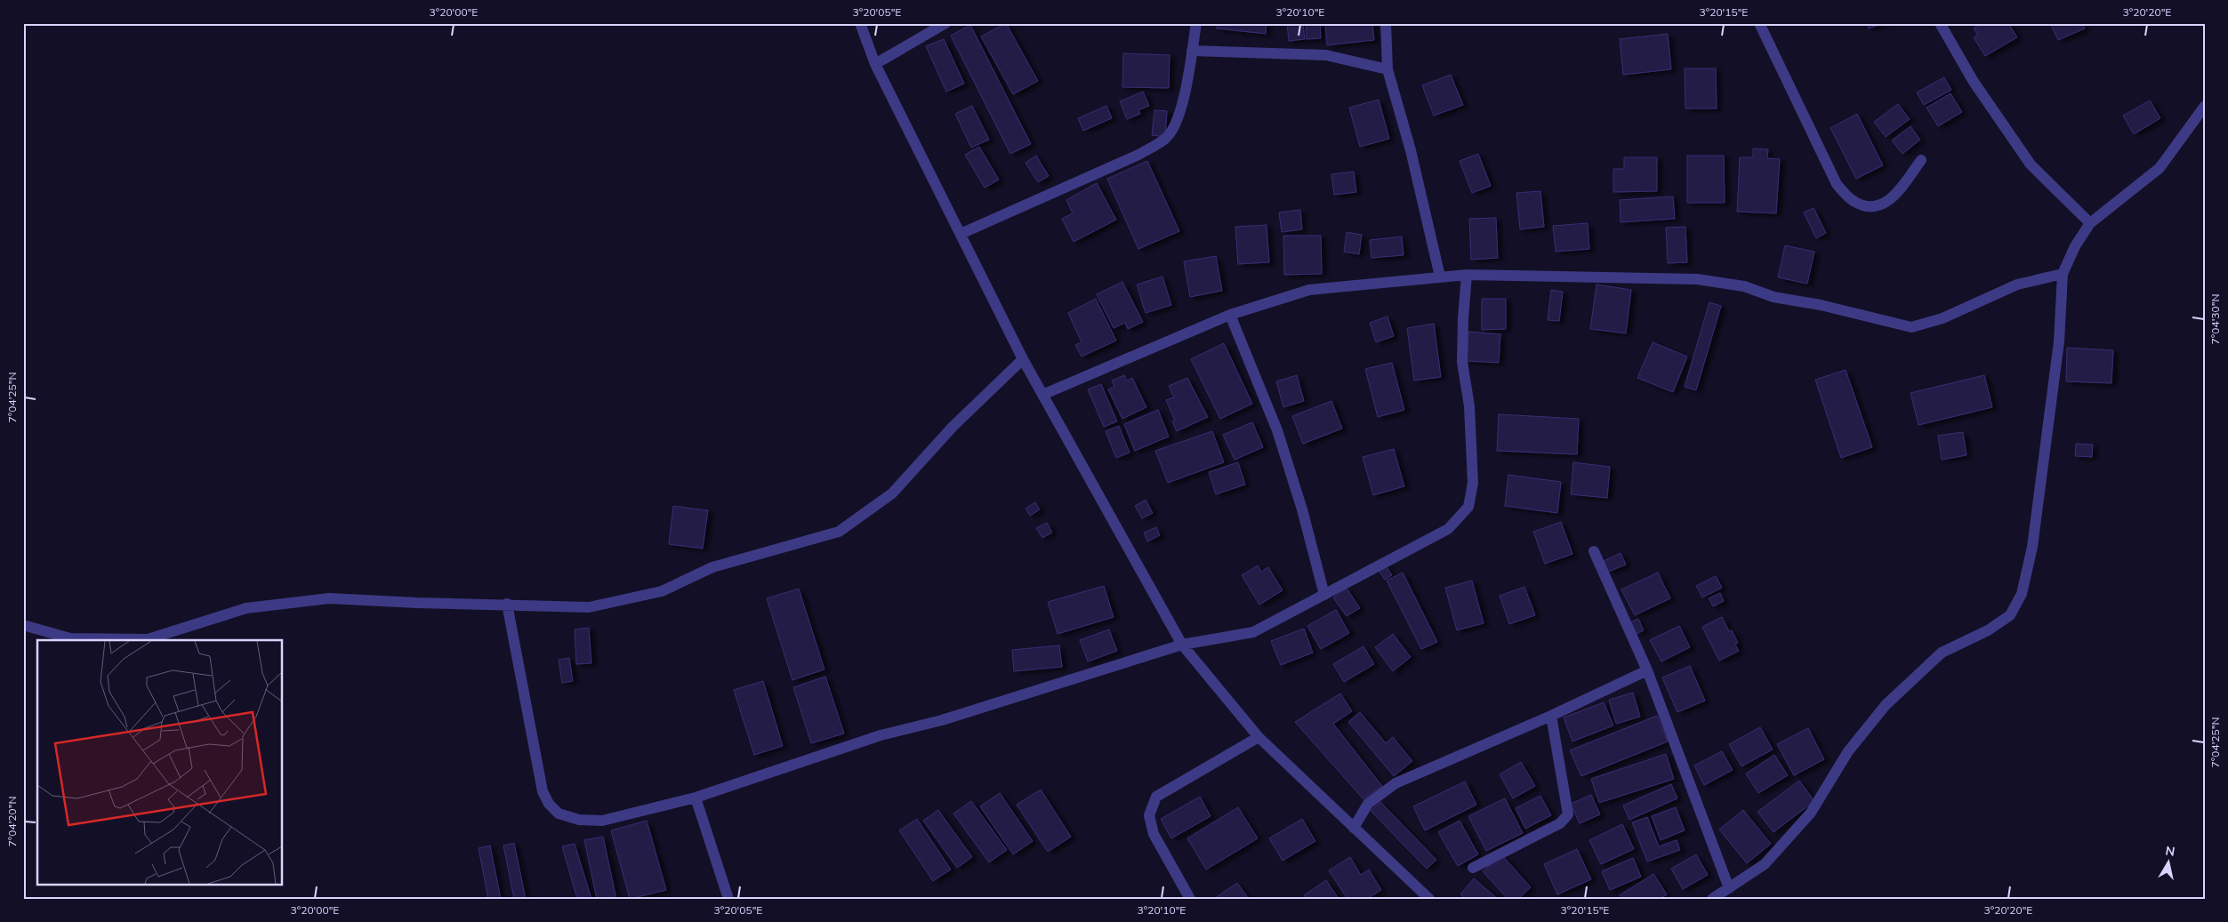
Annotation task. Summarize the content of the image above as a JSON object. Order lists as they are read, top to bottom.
{
  "north": "top",
  "coordinates": [
    "3°20'00\"E",
    "3°20'05\"E",
    "3°20'10\"E",
    "3°20'15\"E",
    "3°20'20\"E",
    "7°04'30\"N",
    "7°04'25\"N",
    "7°04'20\"N"
  ]
}
